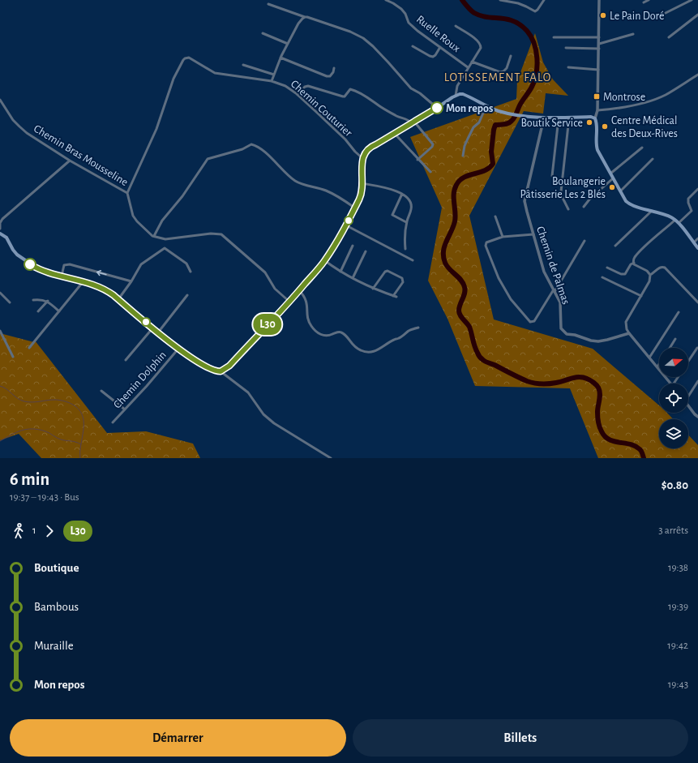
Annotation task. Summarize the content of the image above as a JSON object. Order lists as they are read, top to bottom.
{
  "streets": {
    "street": [
      "Ruelle Roux",
      "Chemin Couturier",
      "Chemin Bras Mousseline",
      "Chemin de Palmas",
      "Chemin Dolphin"
    ]
  },
  "crossings": [
    ["Chemin Couturier", "Chemin Bras Mousseline"]
  ],
  "districts": ["LOTISSEMENT FALO"],
  "places": {
    "other": [
      "Le Pain Doré",
      "Mon repos",
      "Boutik Service",
      "Centre Médical des Deux-Rives",
      "Boulangerie Pâtisserie Les 2 Blés"
    ],
    "transit": ["Montrose"]
  },
  "lines": ["bus line L30"],
  "north": "right",
  "page": {
    "on_map": "L30",
    "heading": ["6 min", "19:37 – 19:43 · Bus", "$0.80"],
    "legs": ["1", "L30", "3 arrêts"],
    "list": [
      {
        "name": "Boutique",
        "value": "19:38"
      },
      {
        "name": "Bambous",
        "value": "19:39"
      },
      {
        "name": "Muraille",
        "value": "19:42"
      },
      {
        "name": "Mon repos",
        "value": "19:43"
      }
    ],
    "buttons": ["Démarrer", "Billets"]
  }
}
